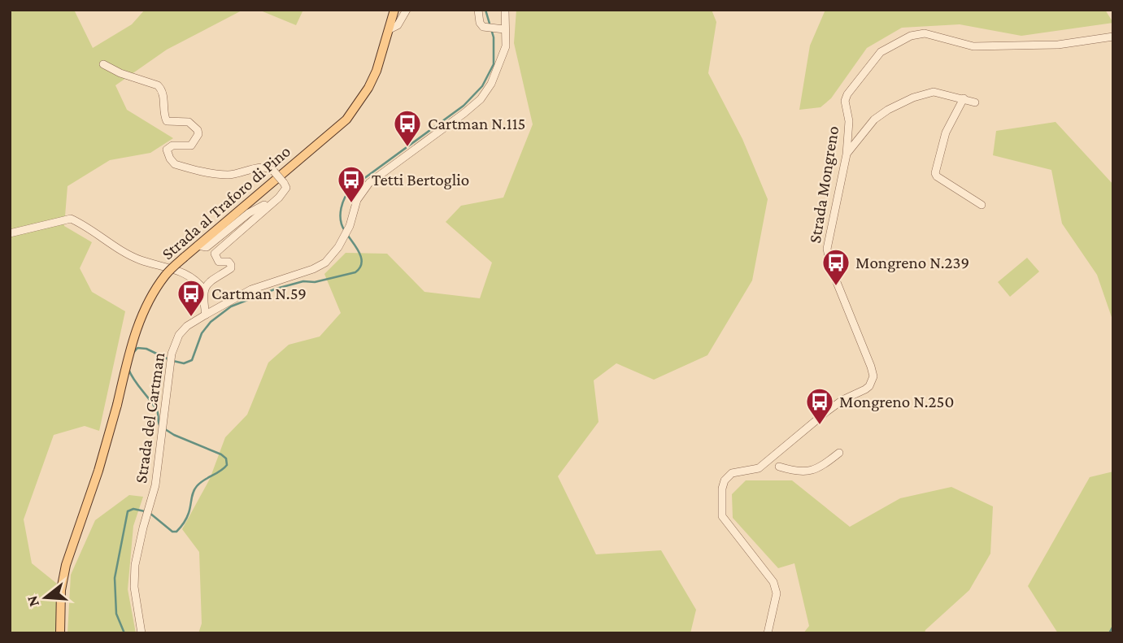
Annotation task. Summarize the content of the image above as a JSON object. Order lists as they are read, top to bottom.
{
  "streets": {
    "main road": ["Strada al Traforo di Pino"],
    "street": ["Strada Mongreno", "Strada del Cartman"]
  },
  "places": {
    "bus stop": [
      "Cartman N.115",
      "Tetti Bertoglio",
      "Mongreno N.239",
      "Cartman N.59",
      "Mongreno N.250"
    ]
  },
  "north": "left"
}
